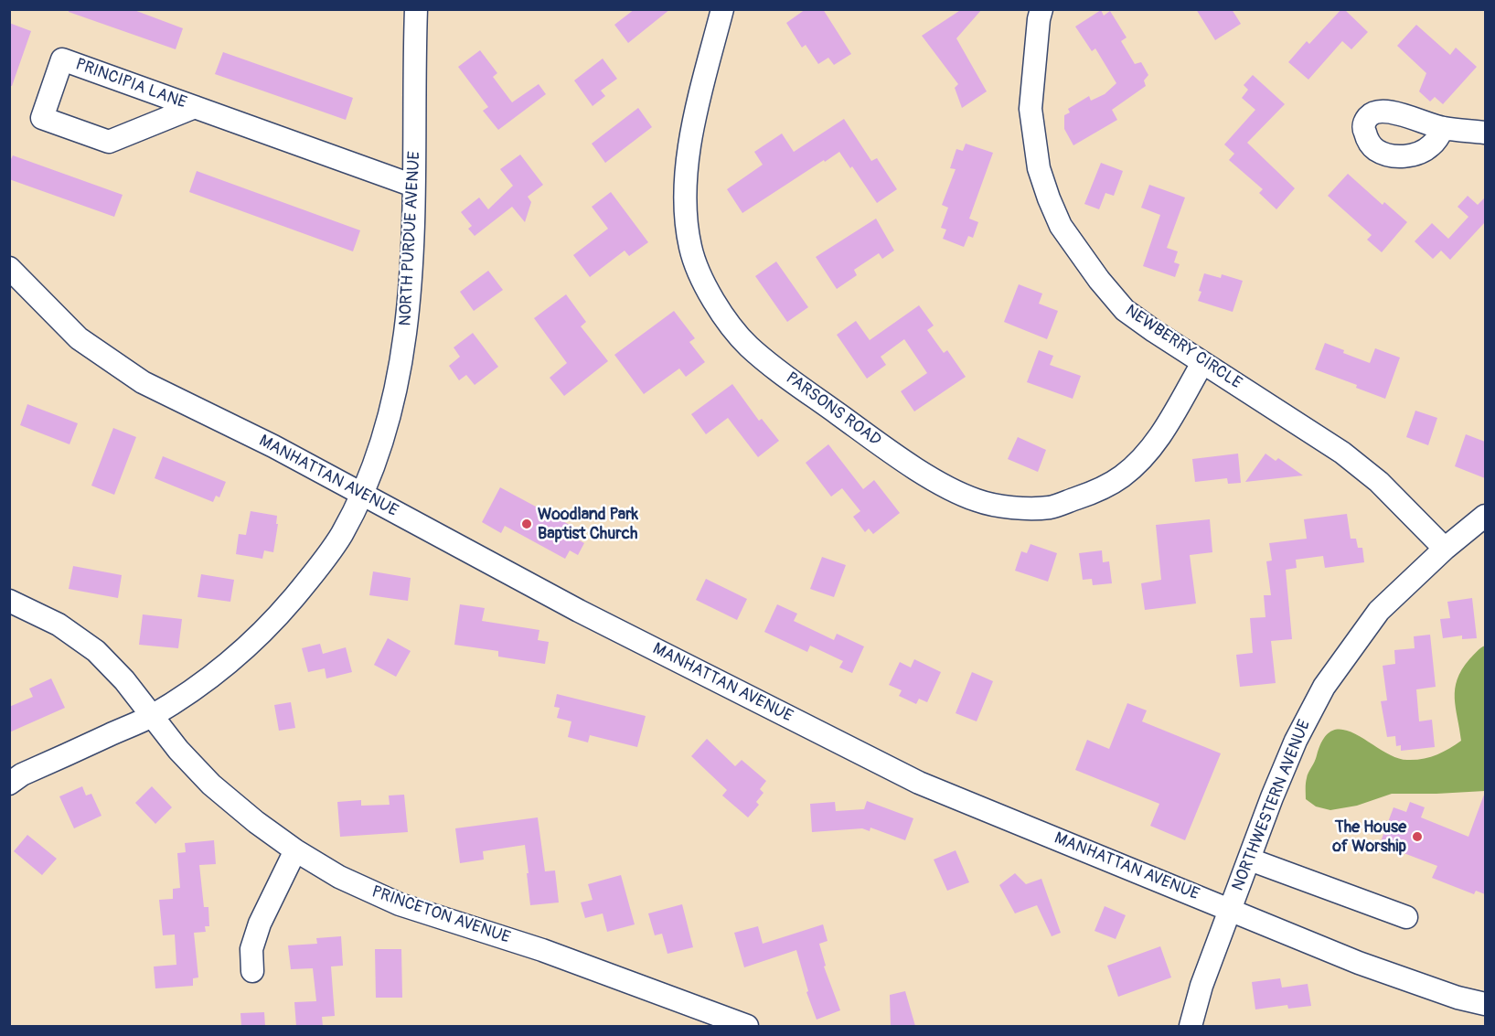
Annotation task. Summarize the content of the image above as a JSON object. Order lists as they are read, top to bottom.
{
  "streets": {
    "street": [
      "PRINCIPIA LANE",
      "NORTH PURDUE AVENUE",
      "NEWBERRY CIRCLE",
      "PARSONS ROAD",
      "MANHATTAN AVENUE",
      "NORTHWESTERN AVENUE",
      "PRINCETON AVENUE"
    ]
  },
  "crossings": [
    ["PRINCIPIA LANE", "NORTH PURDUE AVENUE"],
    ["NORTH PURDUE AVENUE", "MANHATTAN AVENUE"],
    ["NORTH PURDUE AVENUE", "PRINCETON AVENUE"],
    ["NEWBERRY CIRCLE", "PARSONS ROAD"],
    ["NEWBERRY CIRCLE", "NORTHWESTERN AVENUE"],
    ["MANHATTAN AVENUE", "NORTHWESTERN AVENUE"]
  ],
  "places": ["Woodland Park Baptist Church", "The House of Worship"]
}
